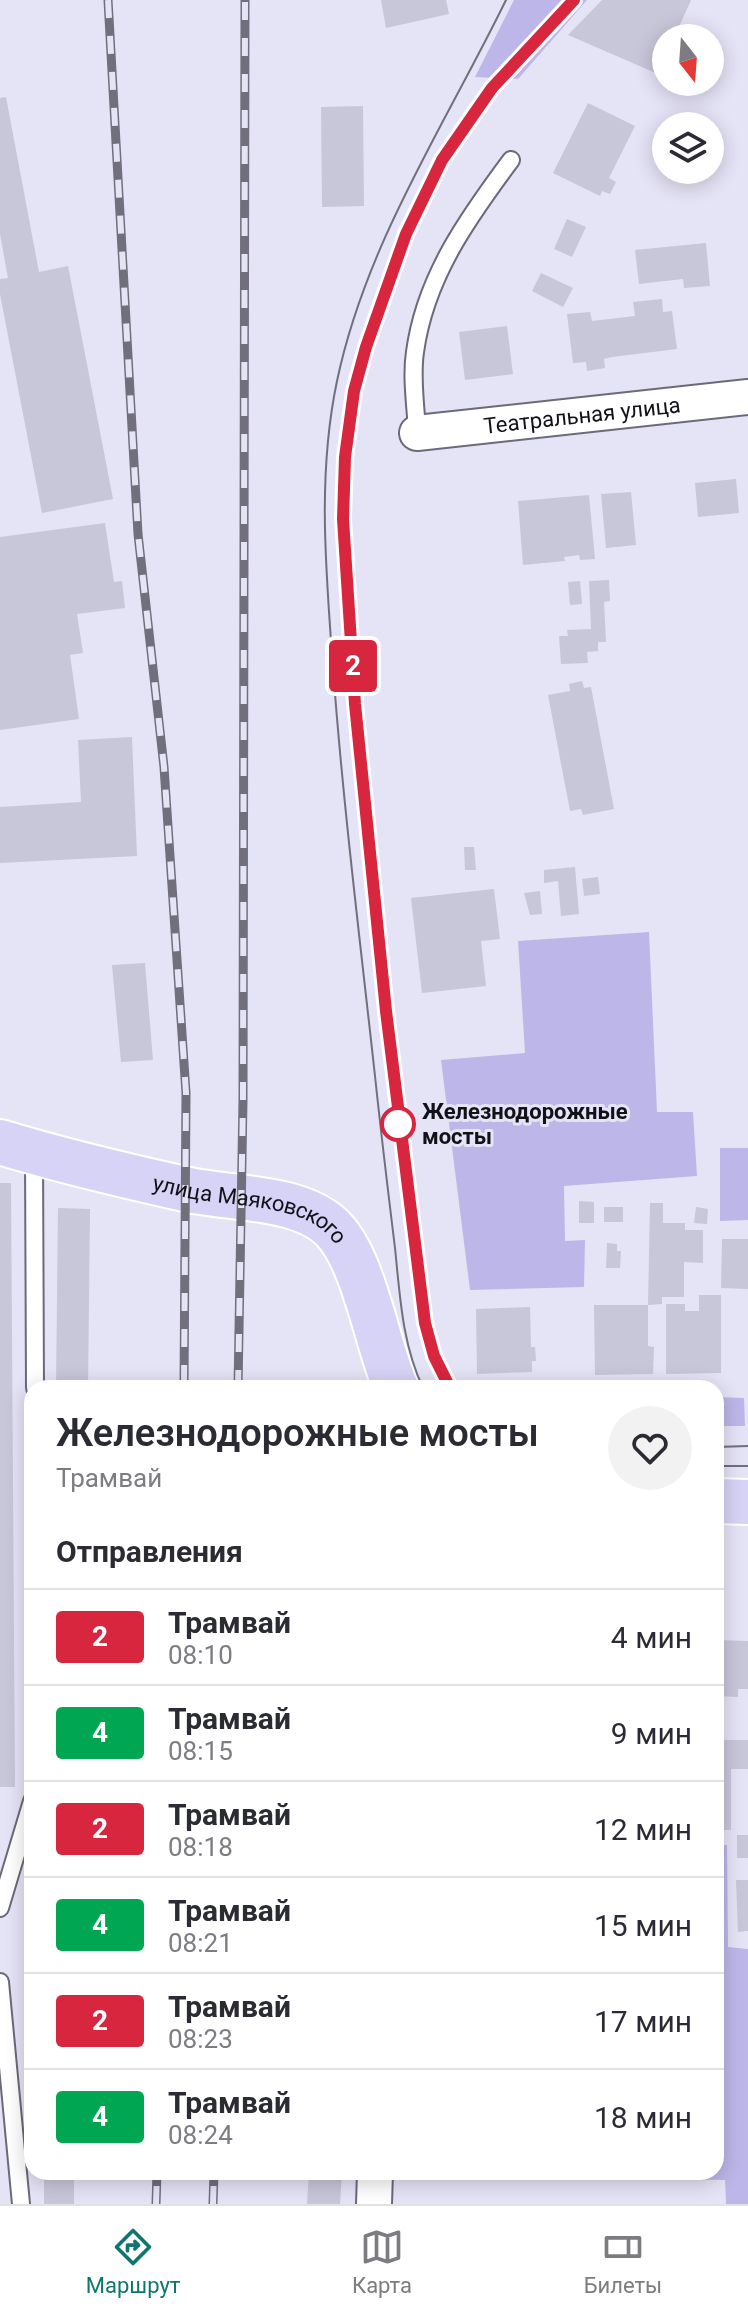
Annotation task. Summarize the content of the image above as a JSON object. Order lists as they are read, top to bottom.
{
  "streets": {
    "main road": ["улица Маяковского"],
    "street": ["Театральная улица"]
  },
  "places": ["Железнодорожные мосты"],
  "lines": ["tram line 2"],
  "north": "bottom",
  "page": {
    "on_map": "2",
    "heading": [
      ["Железнодорожные мосты", "Трамвай"],
      "Отправления"
    ],
    "list": [
      {
        "mark": "2",
        "name": "Трамвай",
        "note": "08:10",
        "value": "4 мин"
      },
      {
        "mark": "4",
        "name": "Трамвай",
        "note": "08:15",
        "value": "9 мин"
      },
      {
        "mark": "2",
        "name": "Трамвай",
        "note": "08:18",
        "value": "12 мин"
      },
      {
        "mark": "4",
        "name": "Трамвай",
        "note": "08:21",
        "value": "15 мин"
      },
      {
        "mark": "2",
        "name": "Трамвай",
        "note": "08:23",
        "value": "17 мин"
      },
      {
        "mark": "4",
        "name": "Трамвай",
        "note": "08:24",
        "value": "18 мин"
      }
    ],
    "tabs": ["Маршрут", "Карта", "Билеты"]
  }
}
